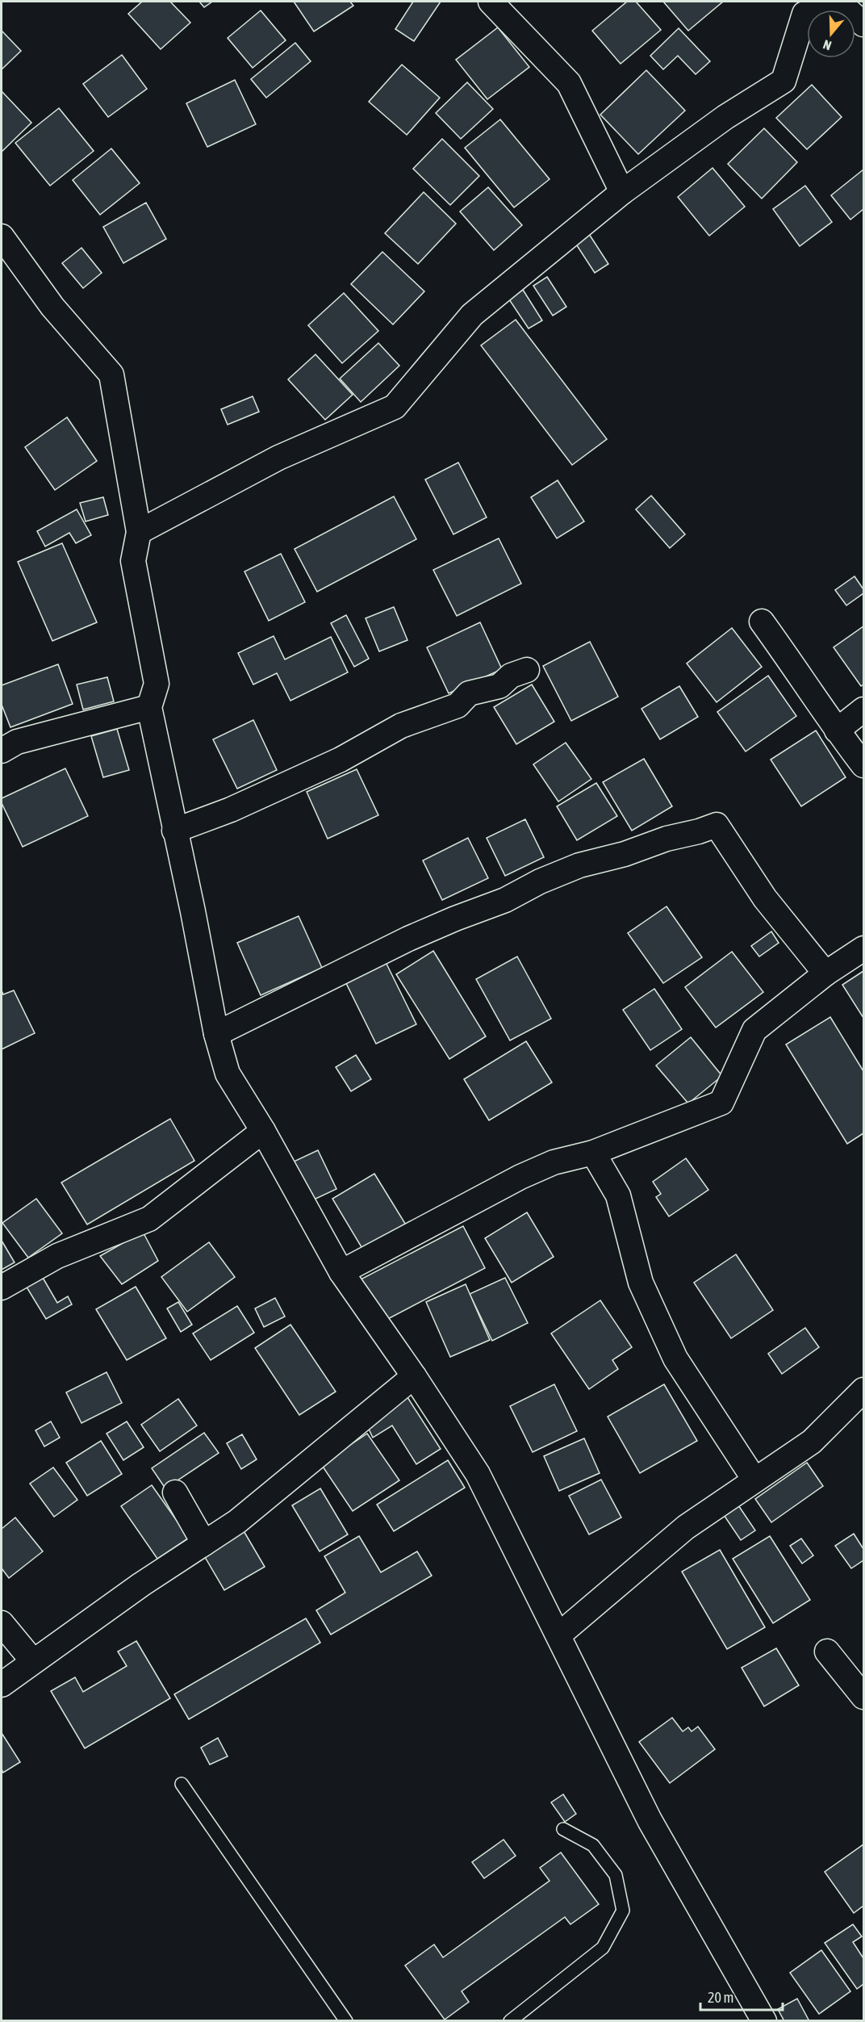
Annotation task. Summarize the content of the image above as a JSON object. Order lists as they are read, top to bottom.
{
  "scale_bar": "20 m",
  "north": "bottom"
}
